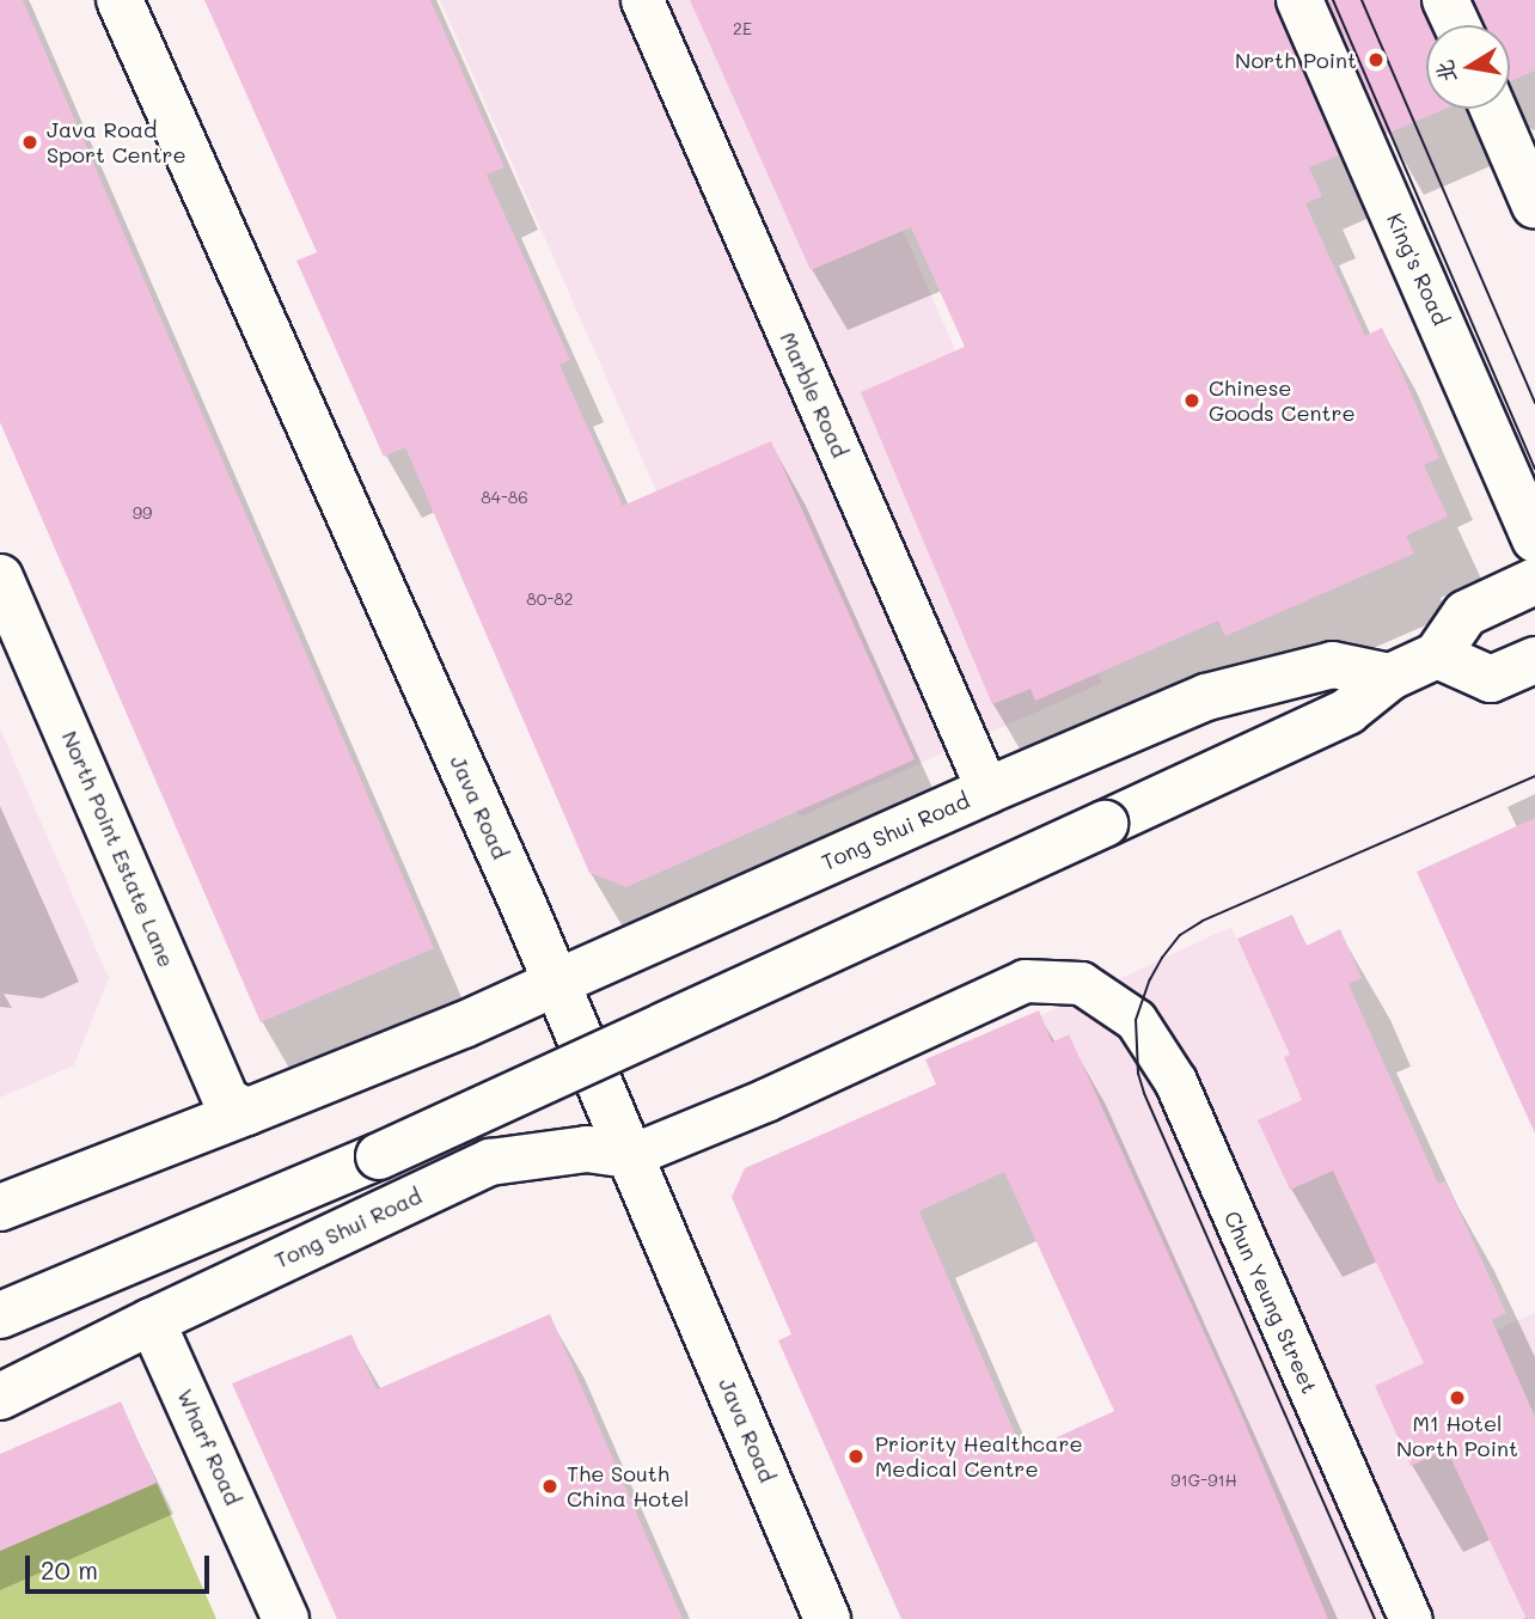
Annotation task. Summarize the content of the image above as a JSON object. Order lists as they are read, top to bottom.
{
  "streets": {
    "main road": [
      "King's Road",
      "Java Road",
      "Tong Shui Road",
      "North Point Estate Lane",
      "Wharf Road"
    ],
    "street": ["Marble Road", "Chun Yeung Street"]
  },
  "crossings": [
    ["Marble Road", "Tong Shui Road"],
    ["Java Road", "Tong Shui Road"],
    ["Java Road", "Chun Yeung Street"],
    ["Tong Shui Road", "North Point Estate Lane"],
    ["Tong Shui Road", "Chun Yeung Street"],
    ["Tong Shui Road", "Wharf Road"]
  ],
  "places": [
    "North Point",
    "Java Road Sport Centre",
    "Chinese Goods Centre",
    "M1 Hotel North Point",
    "Priority Healthcare Medical Centre",
    "The South China Hotel"
  ],
  "house_numbers": [
    "2E",
    "84-86",
    "99",
    "80-82",
    "91G-91H"
  ],
  "scale_bar": "20 m",
  "north": "left"
}
